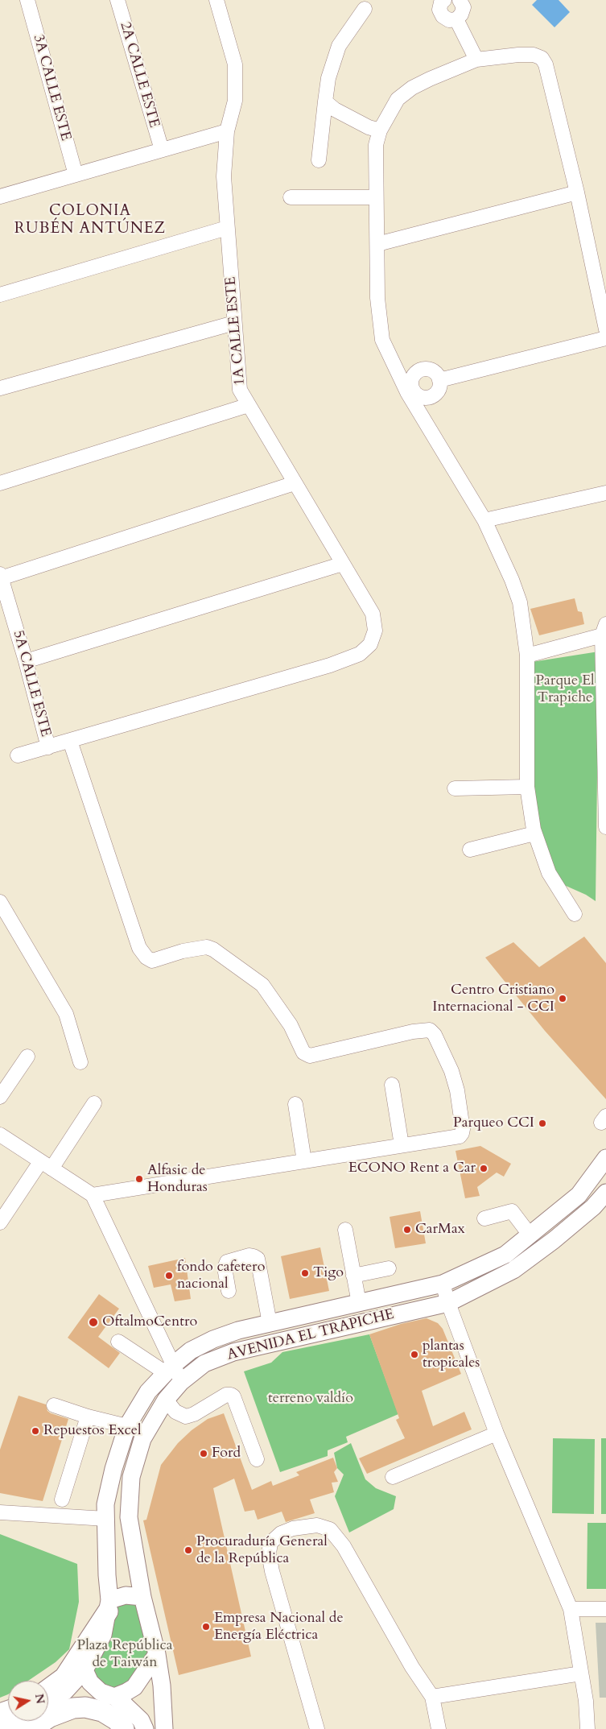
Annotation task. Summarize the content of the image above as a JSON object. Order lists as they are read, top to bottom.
{
  "streets": {
    "main road": ["AVENIDA EL TRAPICHE"],
    "street": [
      "2A CALLE ESTE",
      "3A CALLE ESTE",
      "1A CALLE ESTE",
      "5A CALLE ESTE"
    ]
  },
  "districts": ["COLONIA RUBÉN ANTÚNEZ"],
  "parks": ["Parque El Trapiche", "terreno valdío", "Plaza República de Taiwán"],
  "places": [
    "Centro Cristiano Internacional - CCI",
    "Parqueo CCI",
    "ECONO Rent a Car",
    "Alfasic de Honduras",
    "CarMax",
    "Tigo",
    "fondo cafetero nacional",
    "OftalmoCentro",
    "plantas tropicales",
    "Repuestos Excel",
    "Ford",
    "Procuraduría General de la República",
    "Empresa Nacional de Energía Eléctrica"
  ],
  "north": "right"
}
